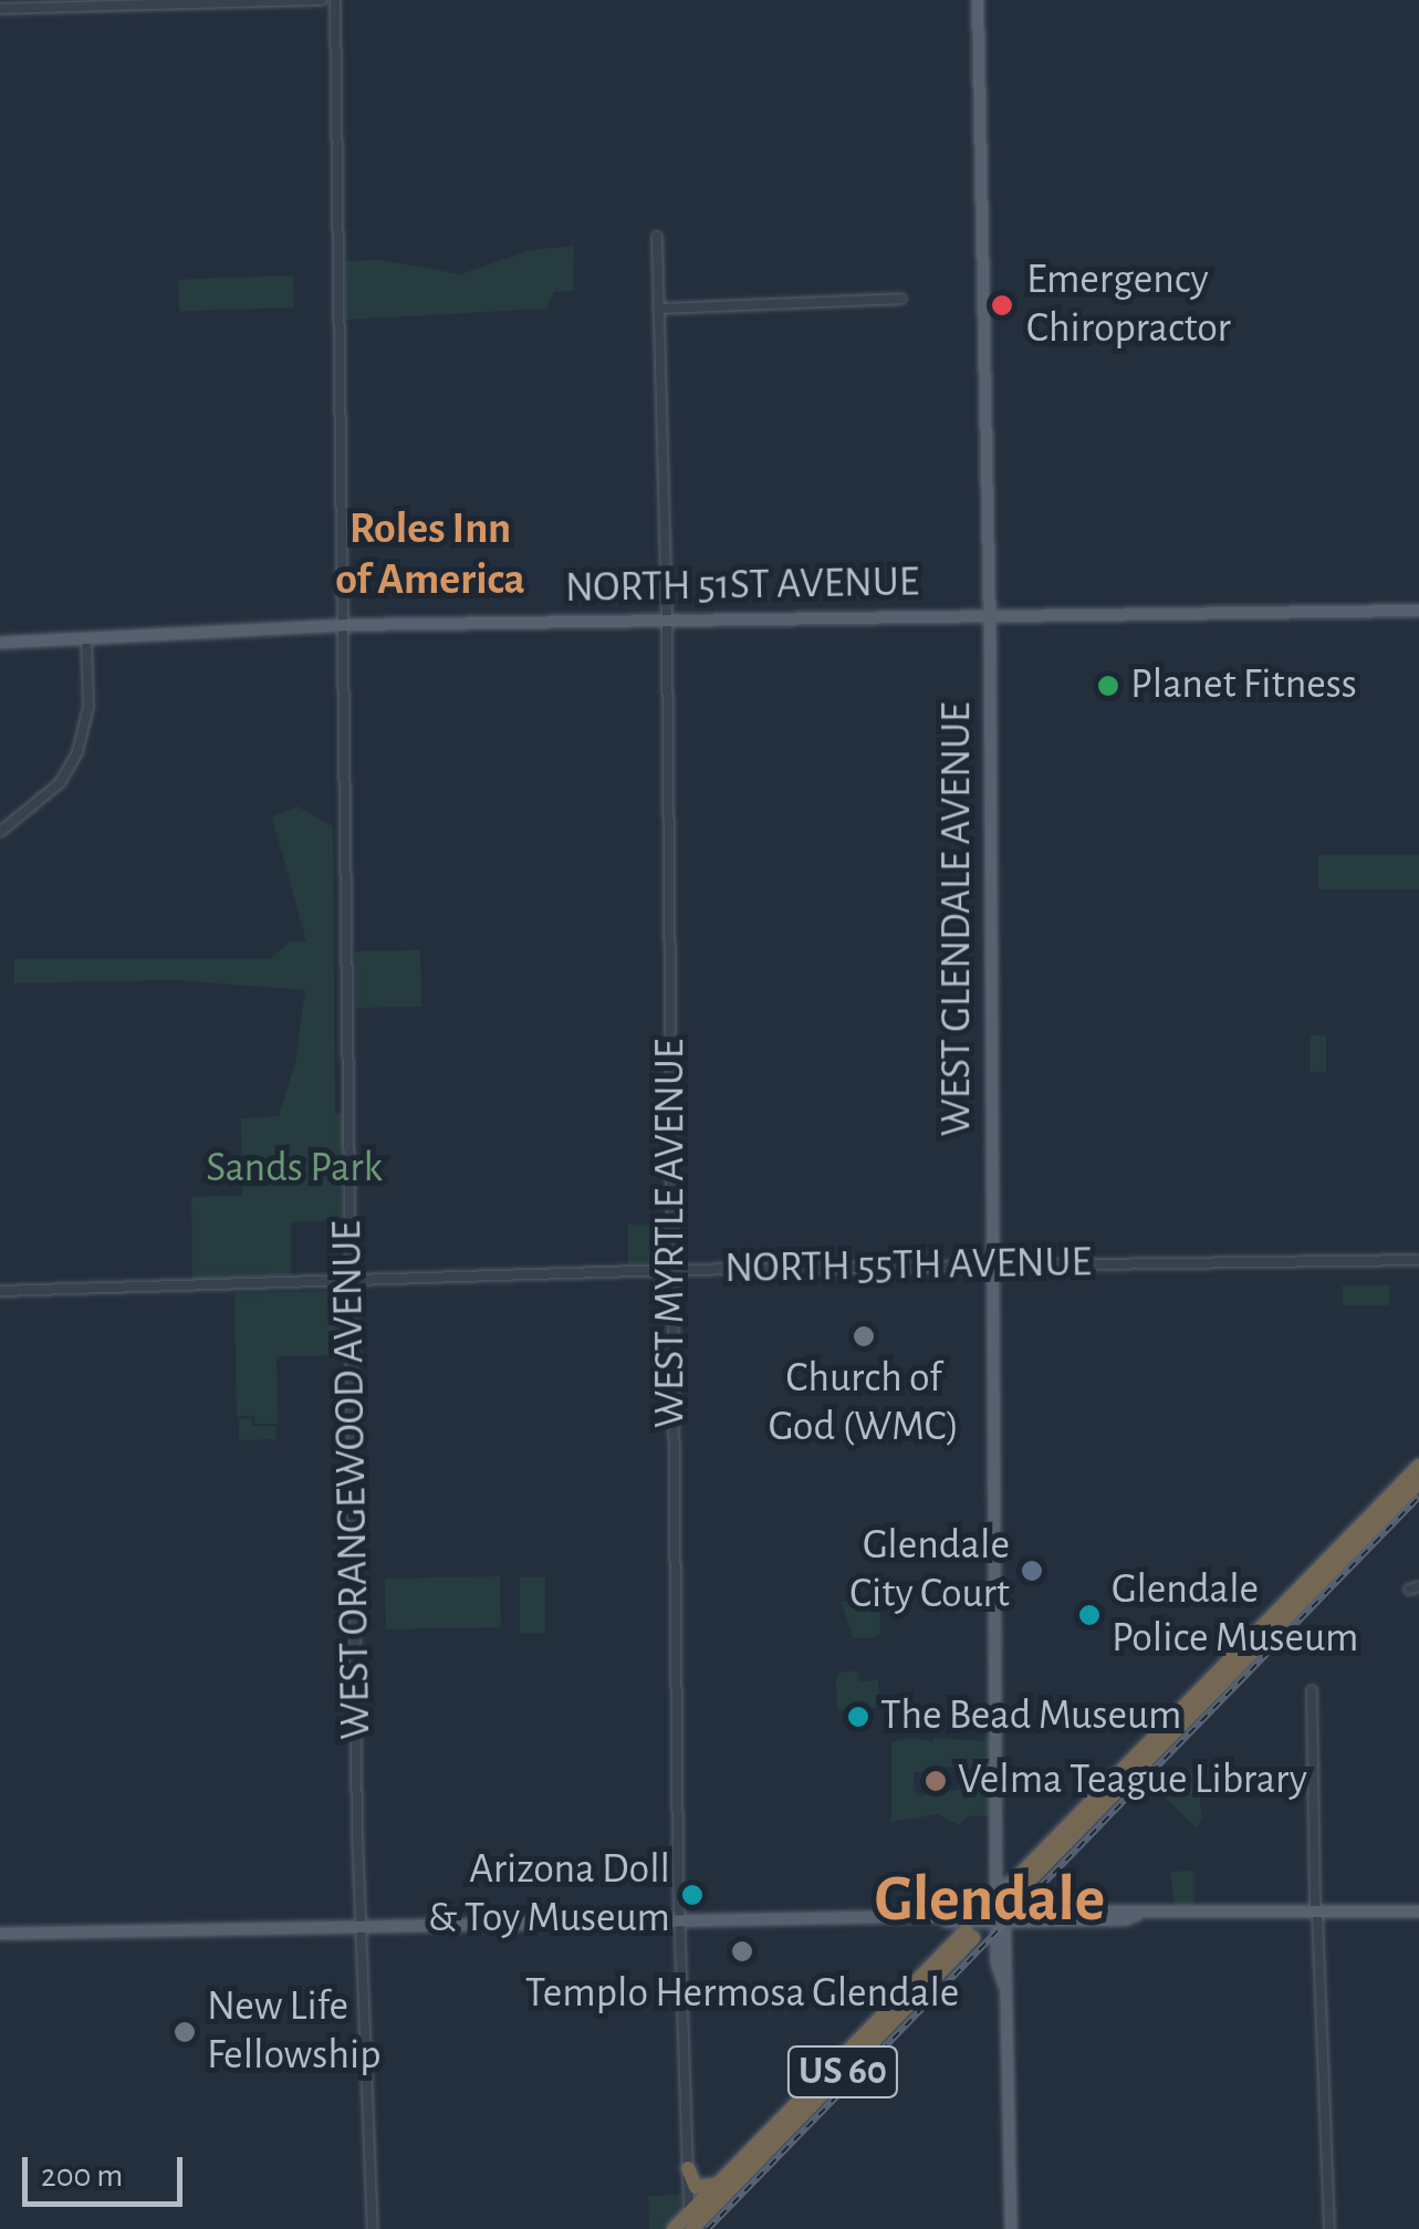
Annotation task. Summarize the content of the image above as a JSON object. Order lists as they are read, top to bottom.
{
  "streets": {
    "highway": ["US 60"],
    "main road": ["NORTH 51ST AVENUE", "WEST GLENDALE AVENUE"],
    "street": ["WEST MYRTLE AVENUE", "NORTH 55TH AVENUE", "WEST ORANGEWOOD AVENUE"]
  },
  "crossings": [
    ["NORTH 51ST AVENUE", "WEST GLENDALE AVENUE"],
    ["NORTH 51ST AVENUE", "WEST MYRTLE AVENUE"],
    ["NORTH 51ST AVENUE", "WEST ORANGEWOOD AVENUE"],
    ["WEST GLENDALE AVENUE", "NORTH 55TH AVENUE"],
    ["WEST MYRTLE AVENUE", "NORTH 55TH AVENUE"],
    ["WEST MYRTLE AVENUE", "US 60"],
    ["NORTH 55TH AVENUE", "WEST ORANGEWOOD AVENUE"]
  ],
  "districts": ["Roles Inn of America", "Glendale"],
  "parks": ["Sands Park"],
  "places": [
    "Emergency Chiropractor",
    "Planet Fitness",
    "Church of God (WMC)",
    "Glendale City Court",
    "Glendale Police Museum",
    "The Bead Museum",
    "Velma Teague Library",
    "Arizona Doll & Toy Museum",
    "Templo Hermosa Glendale",
    "New Life Fellowship"
  ],
  "scale_bar": "200 m"
}
